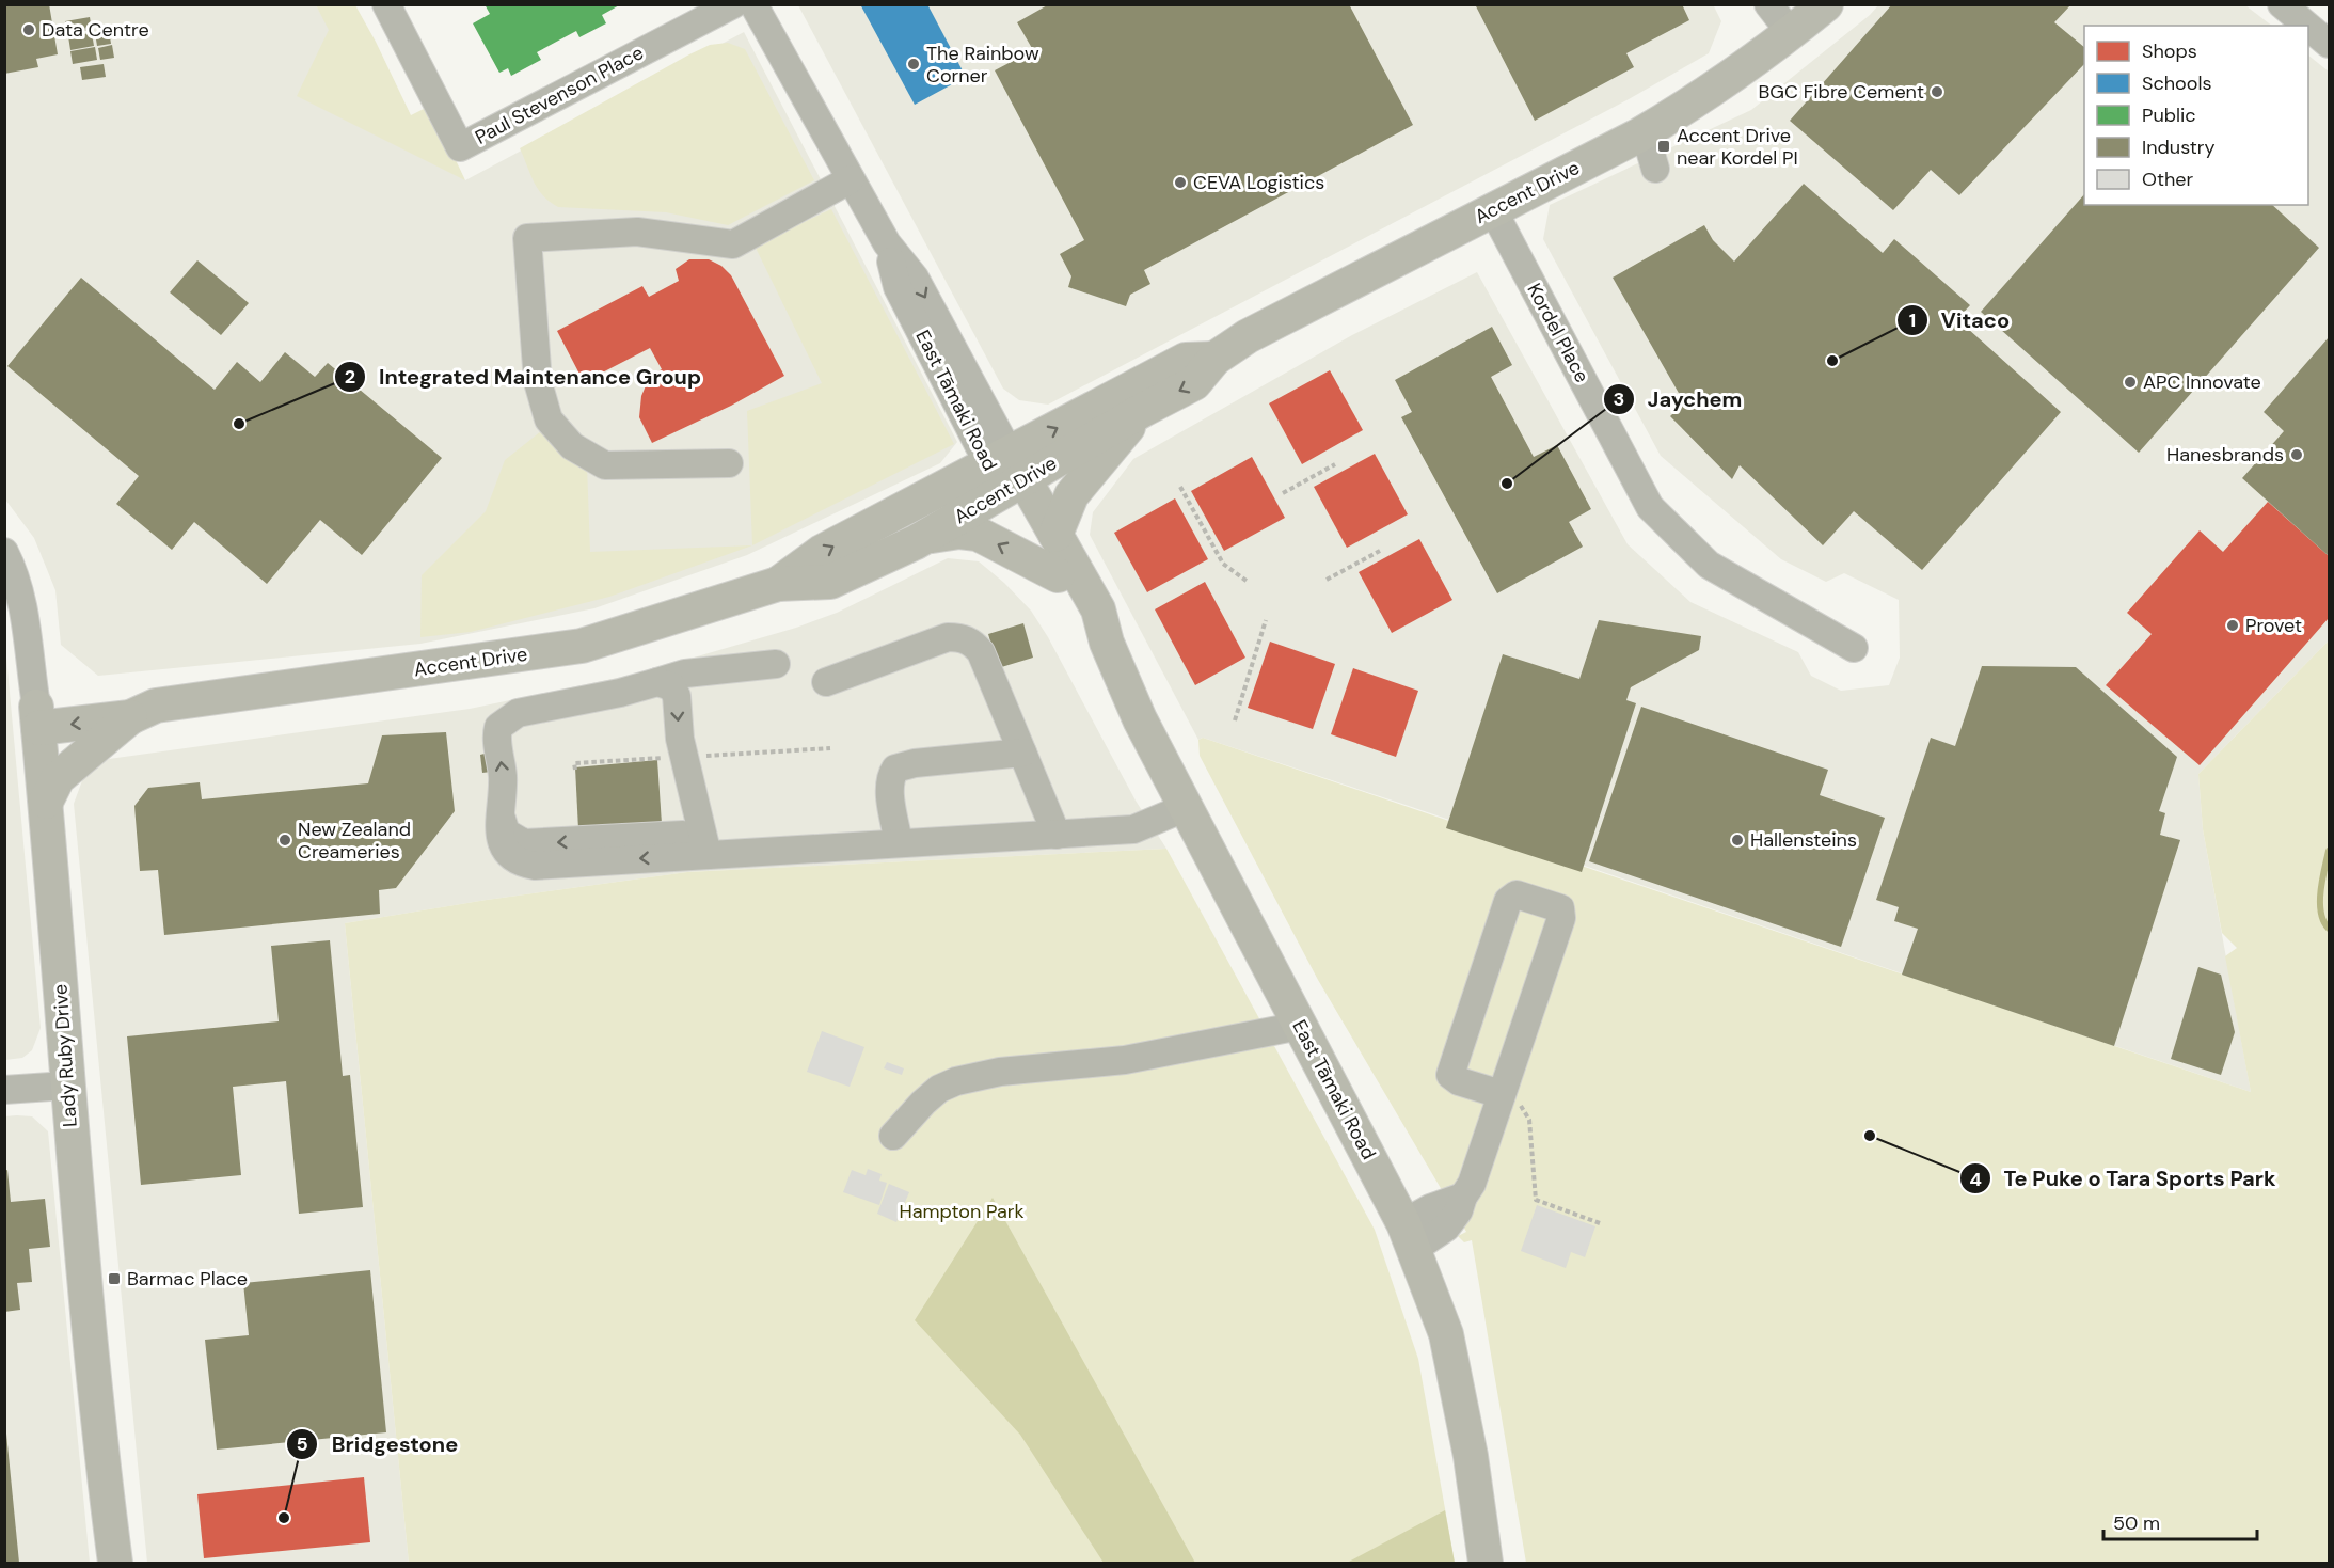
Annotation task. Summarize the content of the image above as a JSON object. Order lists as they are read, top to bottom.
{
  "streets": {
    "main road": ["Accent Drive", "East Tāmaki Road", "Lady Ruby Drive"],
    "street": ["Paul Stevenson Place", "Kordel Place"]
  },
  "crossings": [
    ["Accent Drive", "Kordel Place"],
    ["Accent Drive", "East Tāmaki Road"],
    ["Accent Drive", "Lady Ruby Drive"]
  ],
  "parks": ["Hampton Park"],
  "places": {
    "other": [
      "Data Centre",
      "The Rainbow Corner",
      "BGC Fibre Cement",
      "CEVA Logistics",
      "Vitaco",
      "APC Innovate",
      "Integrated Maintenance Group",
      "Hanesbrands",
      "Jaychem",
      "Provet",
      "New Zealand Creameries",
      "Hallensteins",
      "Te Puke o Tara Sports Park",
      "Bridgestone"
    ],
    "transit": ["Accent Drive near Kordel PI", "Barmac Place"]
  },
  "legend": [
    "Shops",
    "Schools",
    "Public",
    "Industry",
    "Other"
  ],
  "scale_bar": "50 m"
}
